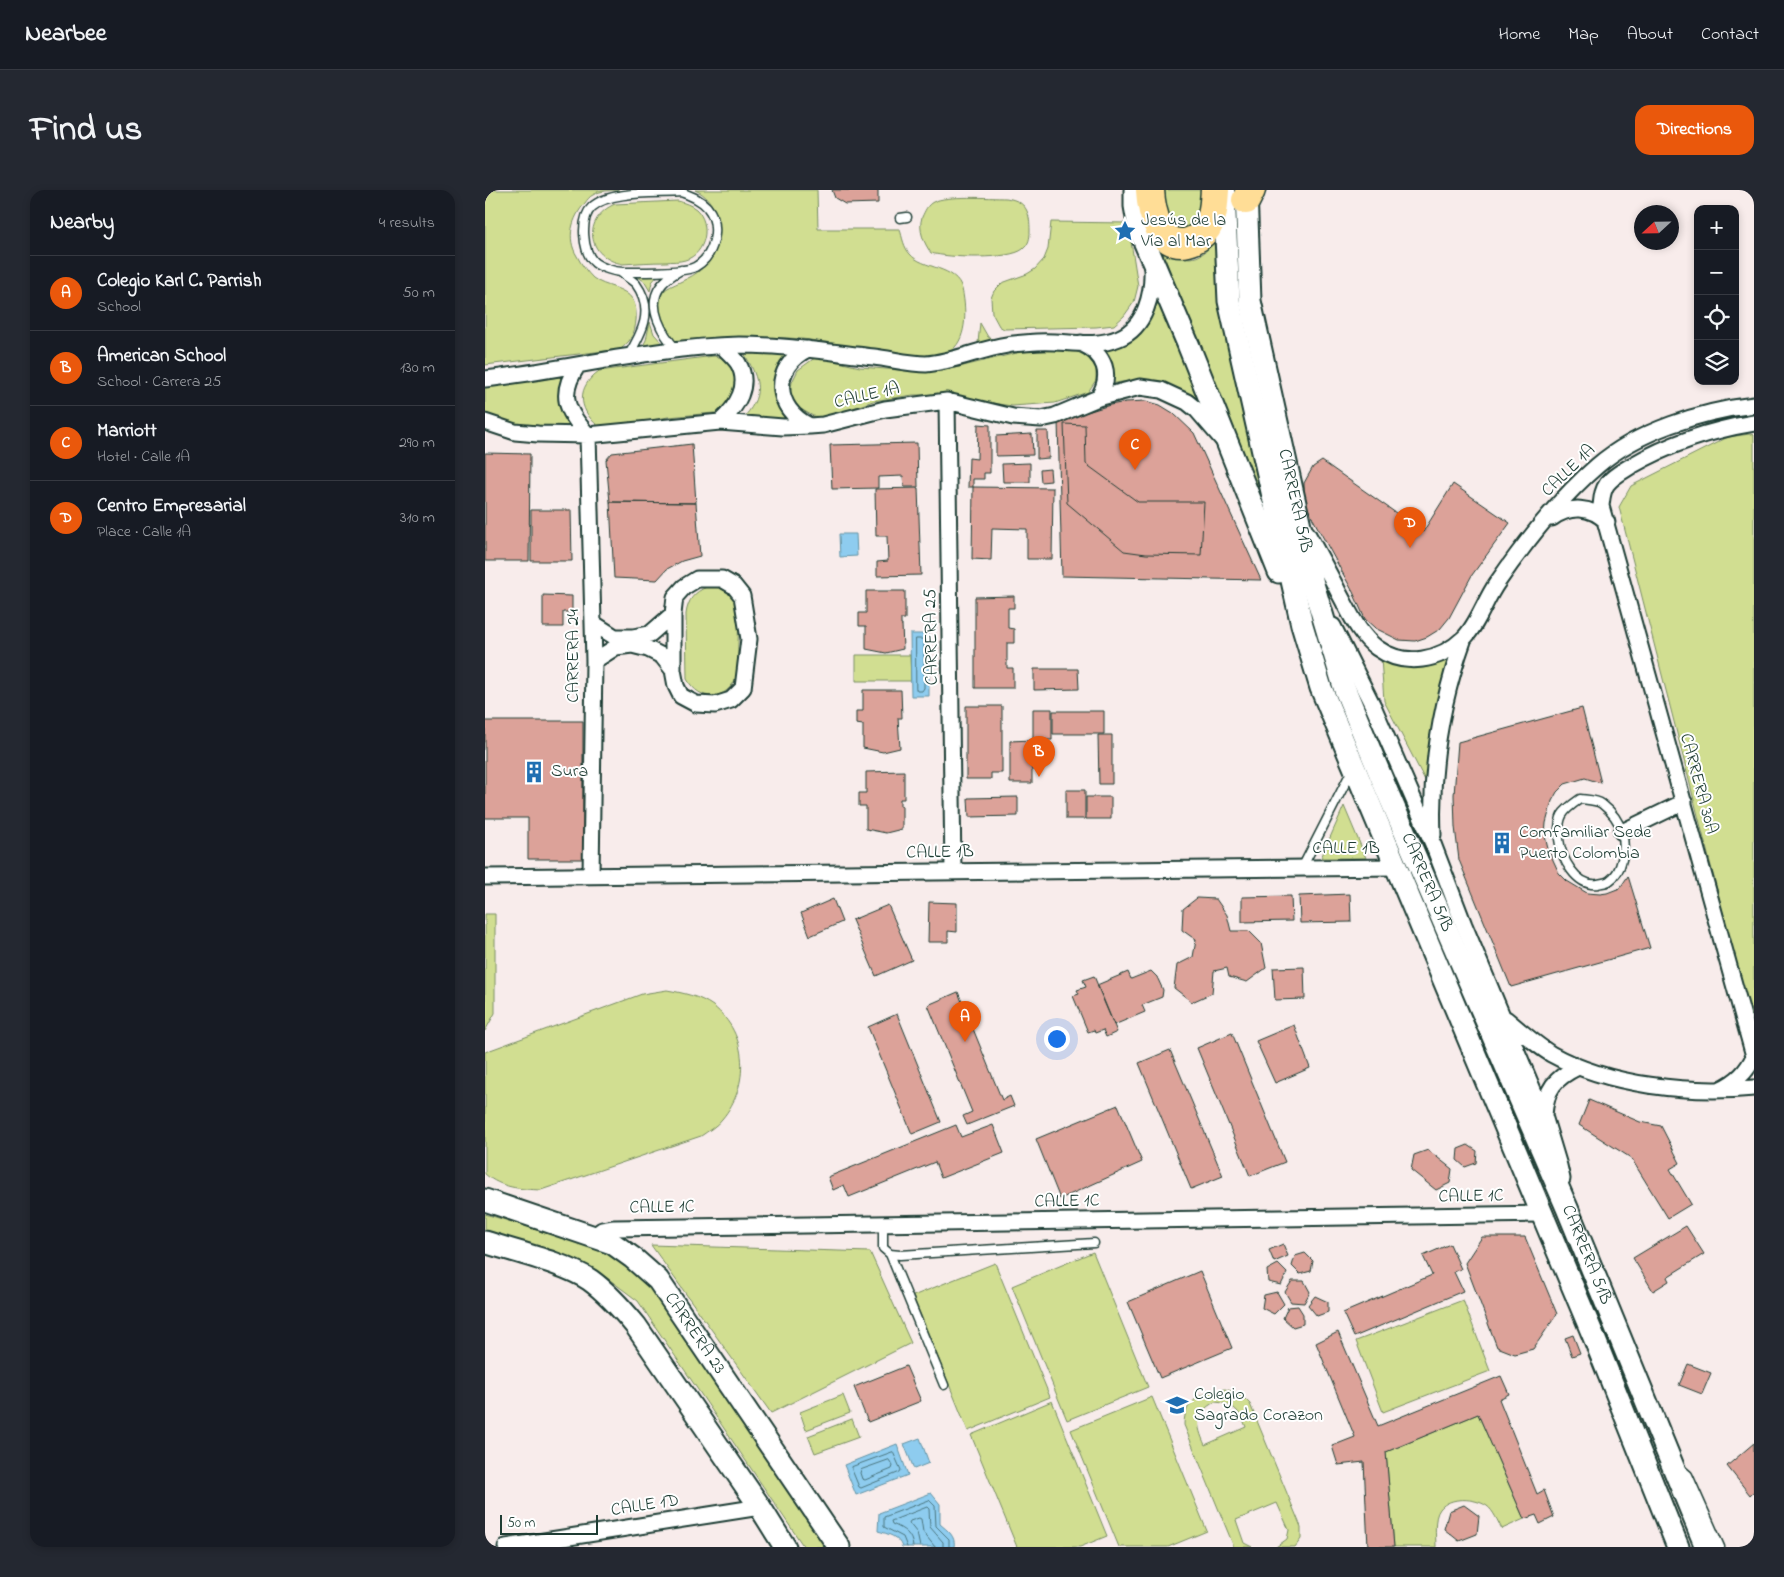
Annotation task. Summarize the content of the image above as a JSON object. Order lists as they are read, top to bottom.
{
  "streets": {
    "main road": ["CARRERA 51B", "CARRERA 23"],
    "street": [
      "CALLE 1A",
      "CARRERA 25",
      "CARRERA 24",
      "CARRERA 30A",
      "CALLE 1B",
      "CALLE 1C",
      "CALLE 1D"
    ]
  },
  "crossings": [
    ["CALLE 1A", "CARRERA 25"],
    ["CALLE 1A", "CARRERA 24"],
    ["CALLE 1A", "CARRERA 30A"],
    ["CARRERA 51B", "CALLE 1B"],
    ["CARRERA 51B", "CALLE 1C"],
    ["CARRERA 25", "CALLE 1B"],
    ["CARRERA 24", "CALLE 1B"],
    ["CALLE 1C", "CARRERA 23"]
  ],
  "places": {
    "place": ["Jesús de la Vía al Mar"],
    "building": ["Sura", "Comfamiliar Sede Puerto Colombia"],
    "school or university": ["Colegio Sagrado Corazon"]
  },
  "scale_bar": "50 m",
  "north": "left",
  "page": {
    "header": "Nearbee",
    "nav": [
      "Home",
      "Map",
      "About",
      "Contact"
    ],
    "title": "Find us",
    "buttons": "Directions",
    "heading": ["Nearby", "4 results"],
    "map_buttons": ["+", "−"],
    "list": [
      {
        "mark": "A",
        "name": "Colegio Karl C. Parrish",
        "note": "School",
        "value": "50 m"
      },
      {
        "mark": "B",
        "name": "American School",
        "note": "School · Carrera 25",
        "value": "130 m"
      },
      {
        "mark": "C",
        "name": "Marriott",
        "note": "Hotel · Calle 1A",
        "value": "290 m"
      },
      {
        "mark": "D",
        "name": "Centro Empresarial",
        "note": "Place · Calle 1A",
        "value": "310 m"
      }
    ],
    "pins": [
      "C",
      "D",
      "B",
      "A"
    ],
    "scale": "50 m"
  }
}
